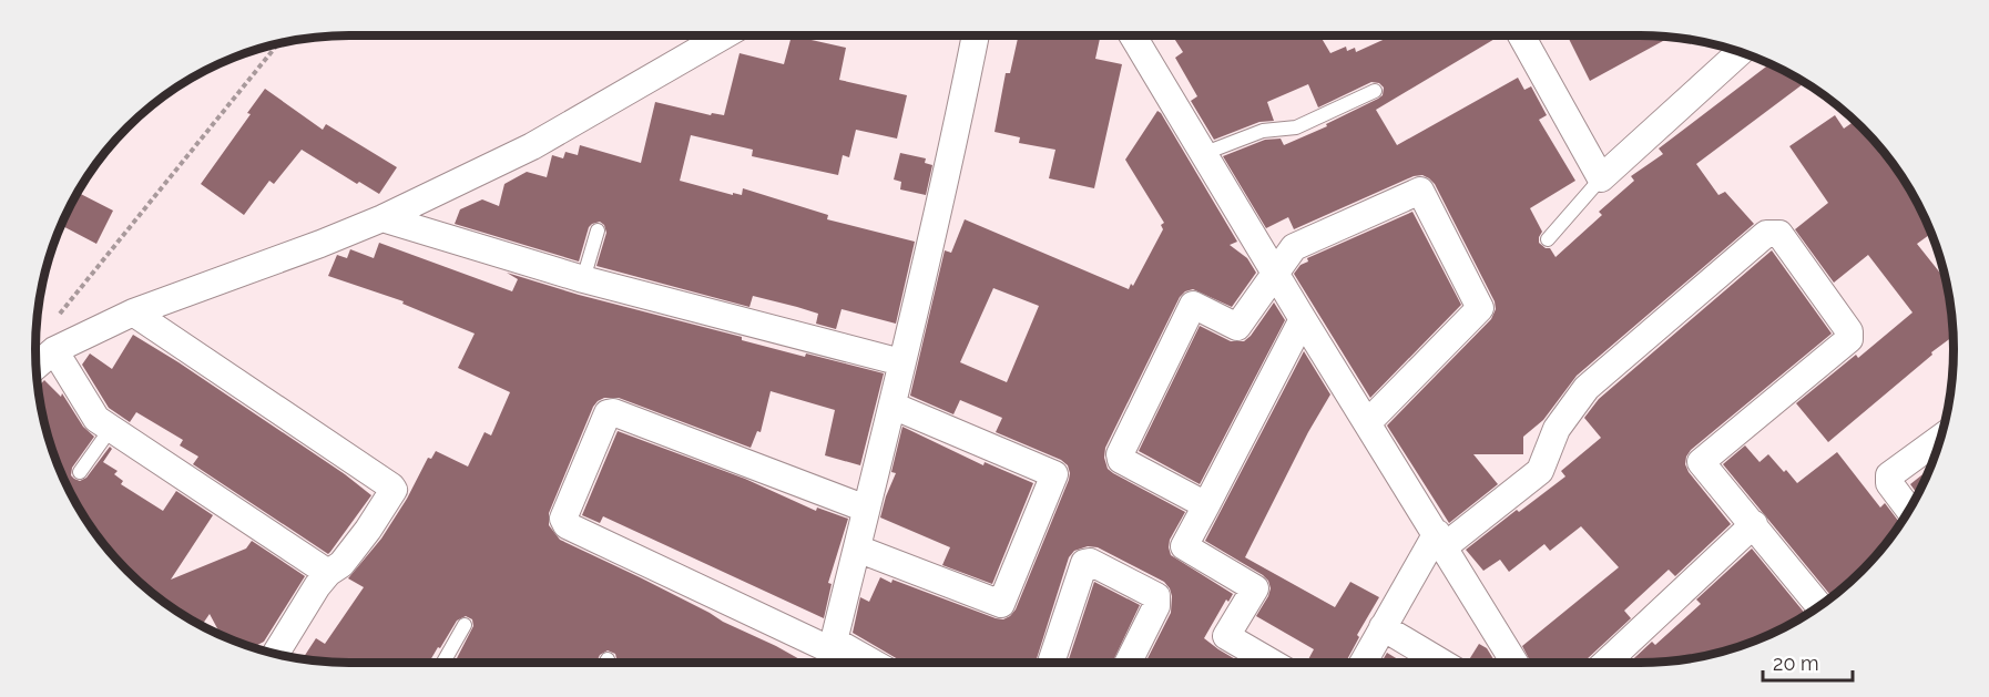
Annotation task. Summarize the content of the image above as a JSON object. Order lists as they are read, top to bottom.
{
  "scale_bar": "20 m"
}
